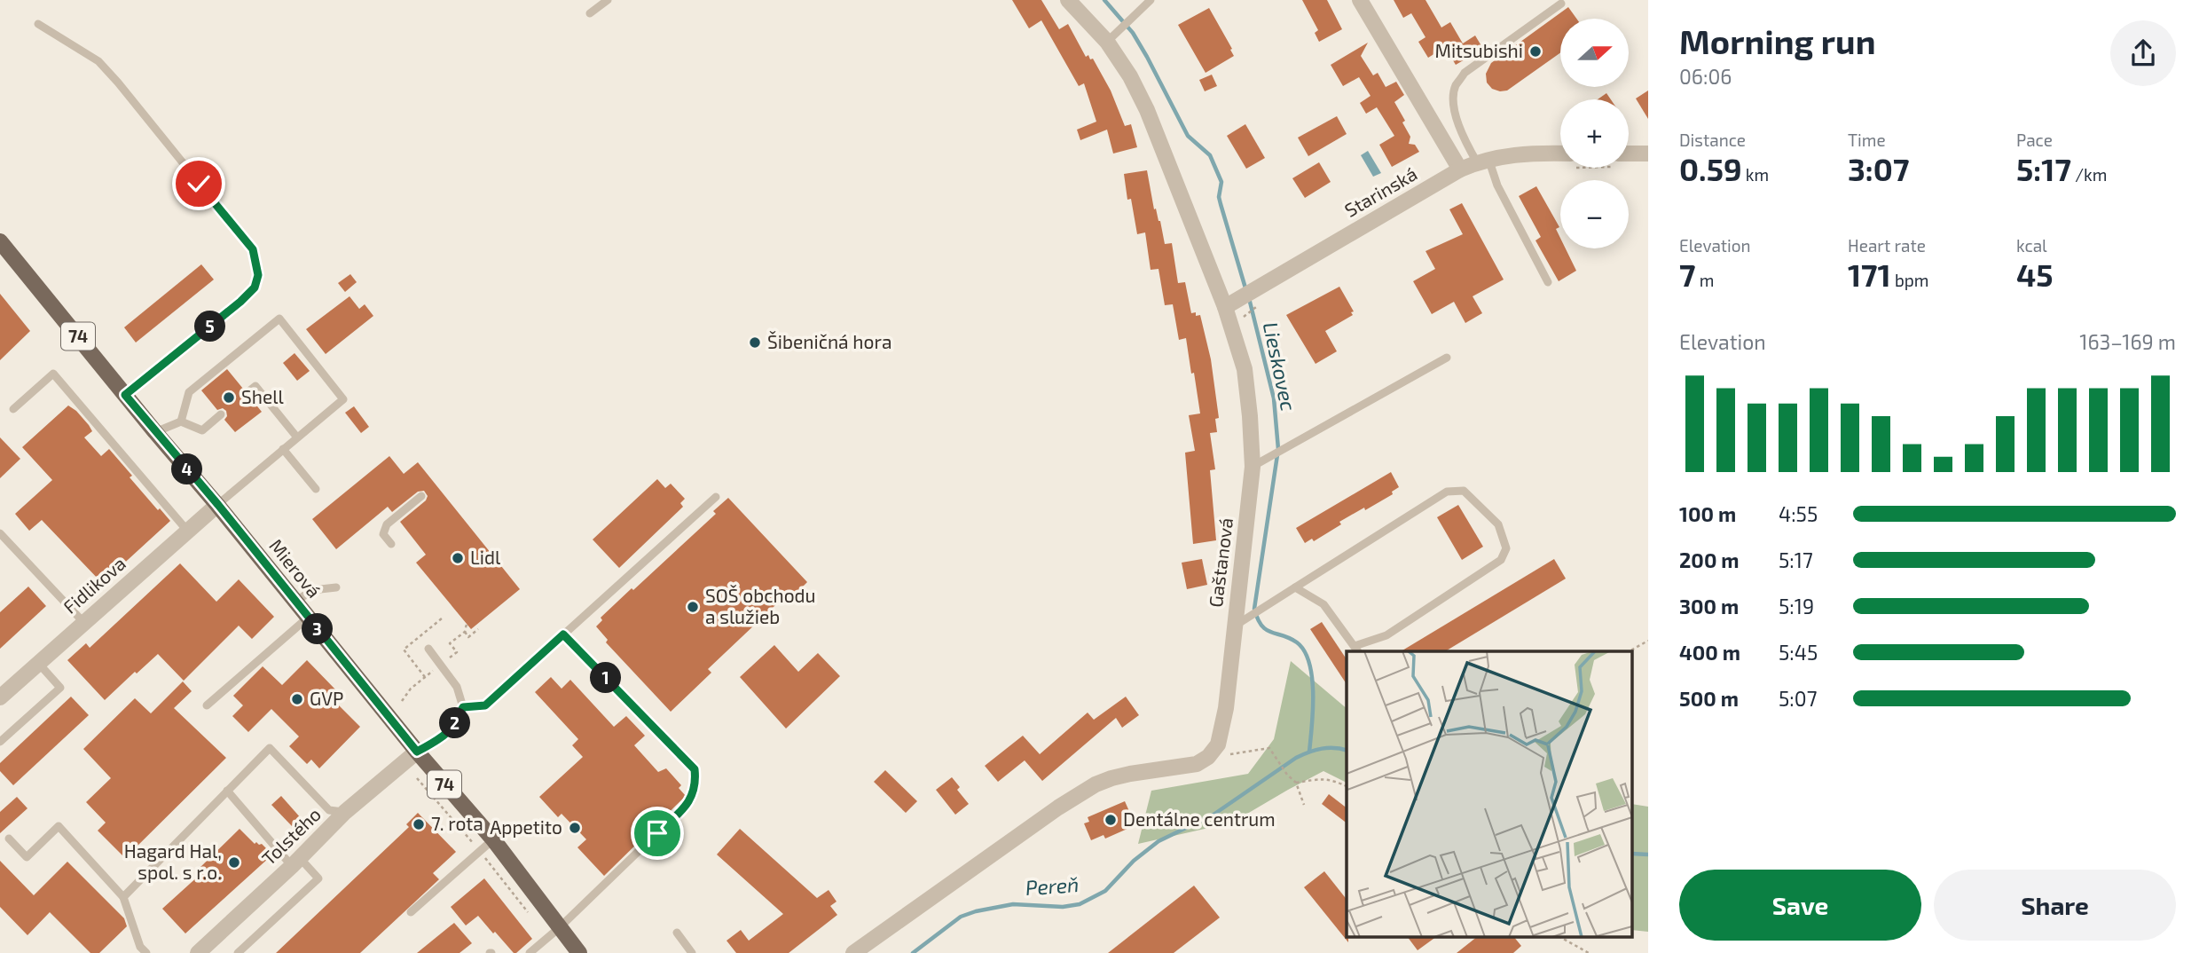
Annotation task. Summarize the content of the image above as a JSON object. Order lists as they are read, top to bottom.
{
  "streets": {
    "main road": ["74", "Mierová"],
    "street": [
      "Starinská",
      "Gaštanová",
      "Fidlikova",
      "Tolstého"
    ]
  },
  "crossings": [
    ["Starinská", "Gaštanová"],
    ["Mierová", "Fidlikova"],
    ["Mierová", "Tolstého"]
  ],
  "water": ["Lieskovec", "Pereň"],
  "places": [
    "Mitsubishi",
    "Šibeničná hora",
    "Shell",
    "Lidl",
    "SOŠ obchodu a služieb",
    "GVP",
    "Dentálne centrum",
    "7. rota",
    "Appetito",
    "Hagard Hal, spol. s r.o."
  ],
  "north": "right",
  "page": {
    "heading": ["Morning run", "06:06"],
    "map_buttons": ["+", "−"],
    "stats": [
      ["Distance", "0.59 km"],
      ["Time", "3:07"],
      ["Pace", "5:17 /km"],
      ["Elevation", "7 m"],
      ["Heart rate", "171 bpm"],
      ["kcal", "45"]
    ],
    "pins": [
      "5",
      "4",
      "3",
      "1",
      "2"
    ],
    "chart": ["Elevation", "163–169 m"],
    "list": [
      {
        "name": "100 m",
        "note": "4:55"
      },
      {
        "name": "200 m",
        "note": "5:17"
      },
      {
        "name": "300 m",
        "note": "5:19"
      },
      {
        "name": "400 m",
        "note": "5:45"
      },
      {
        "name": "500 m",
        "note": "5:07"
      }
    ],
    "buttons": ["Save", "Share"]
  }
}
